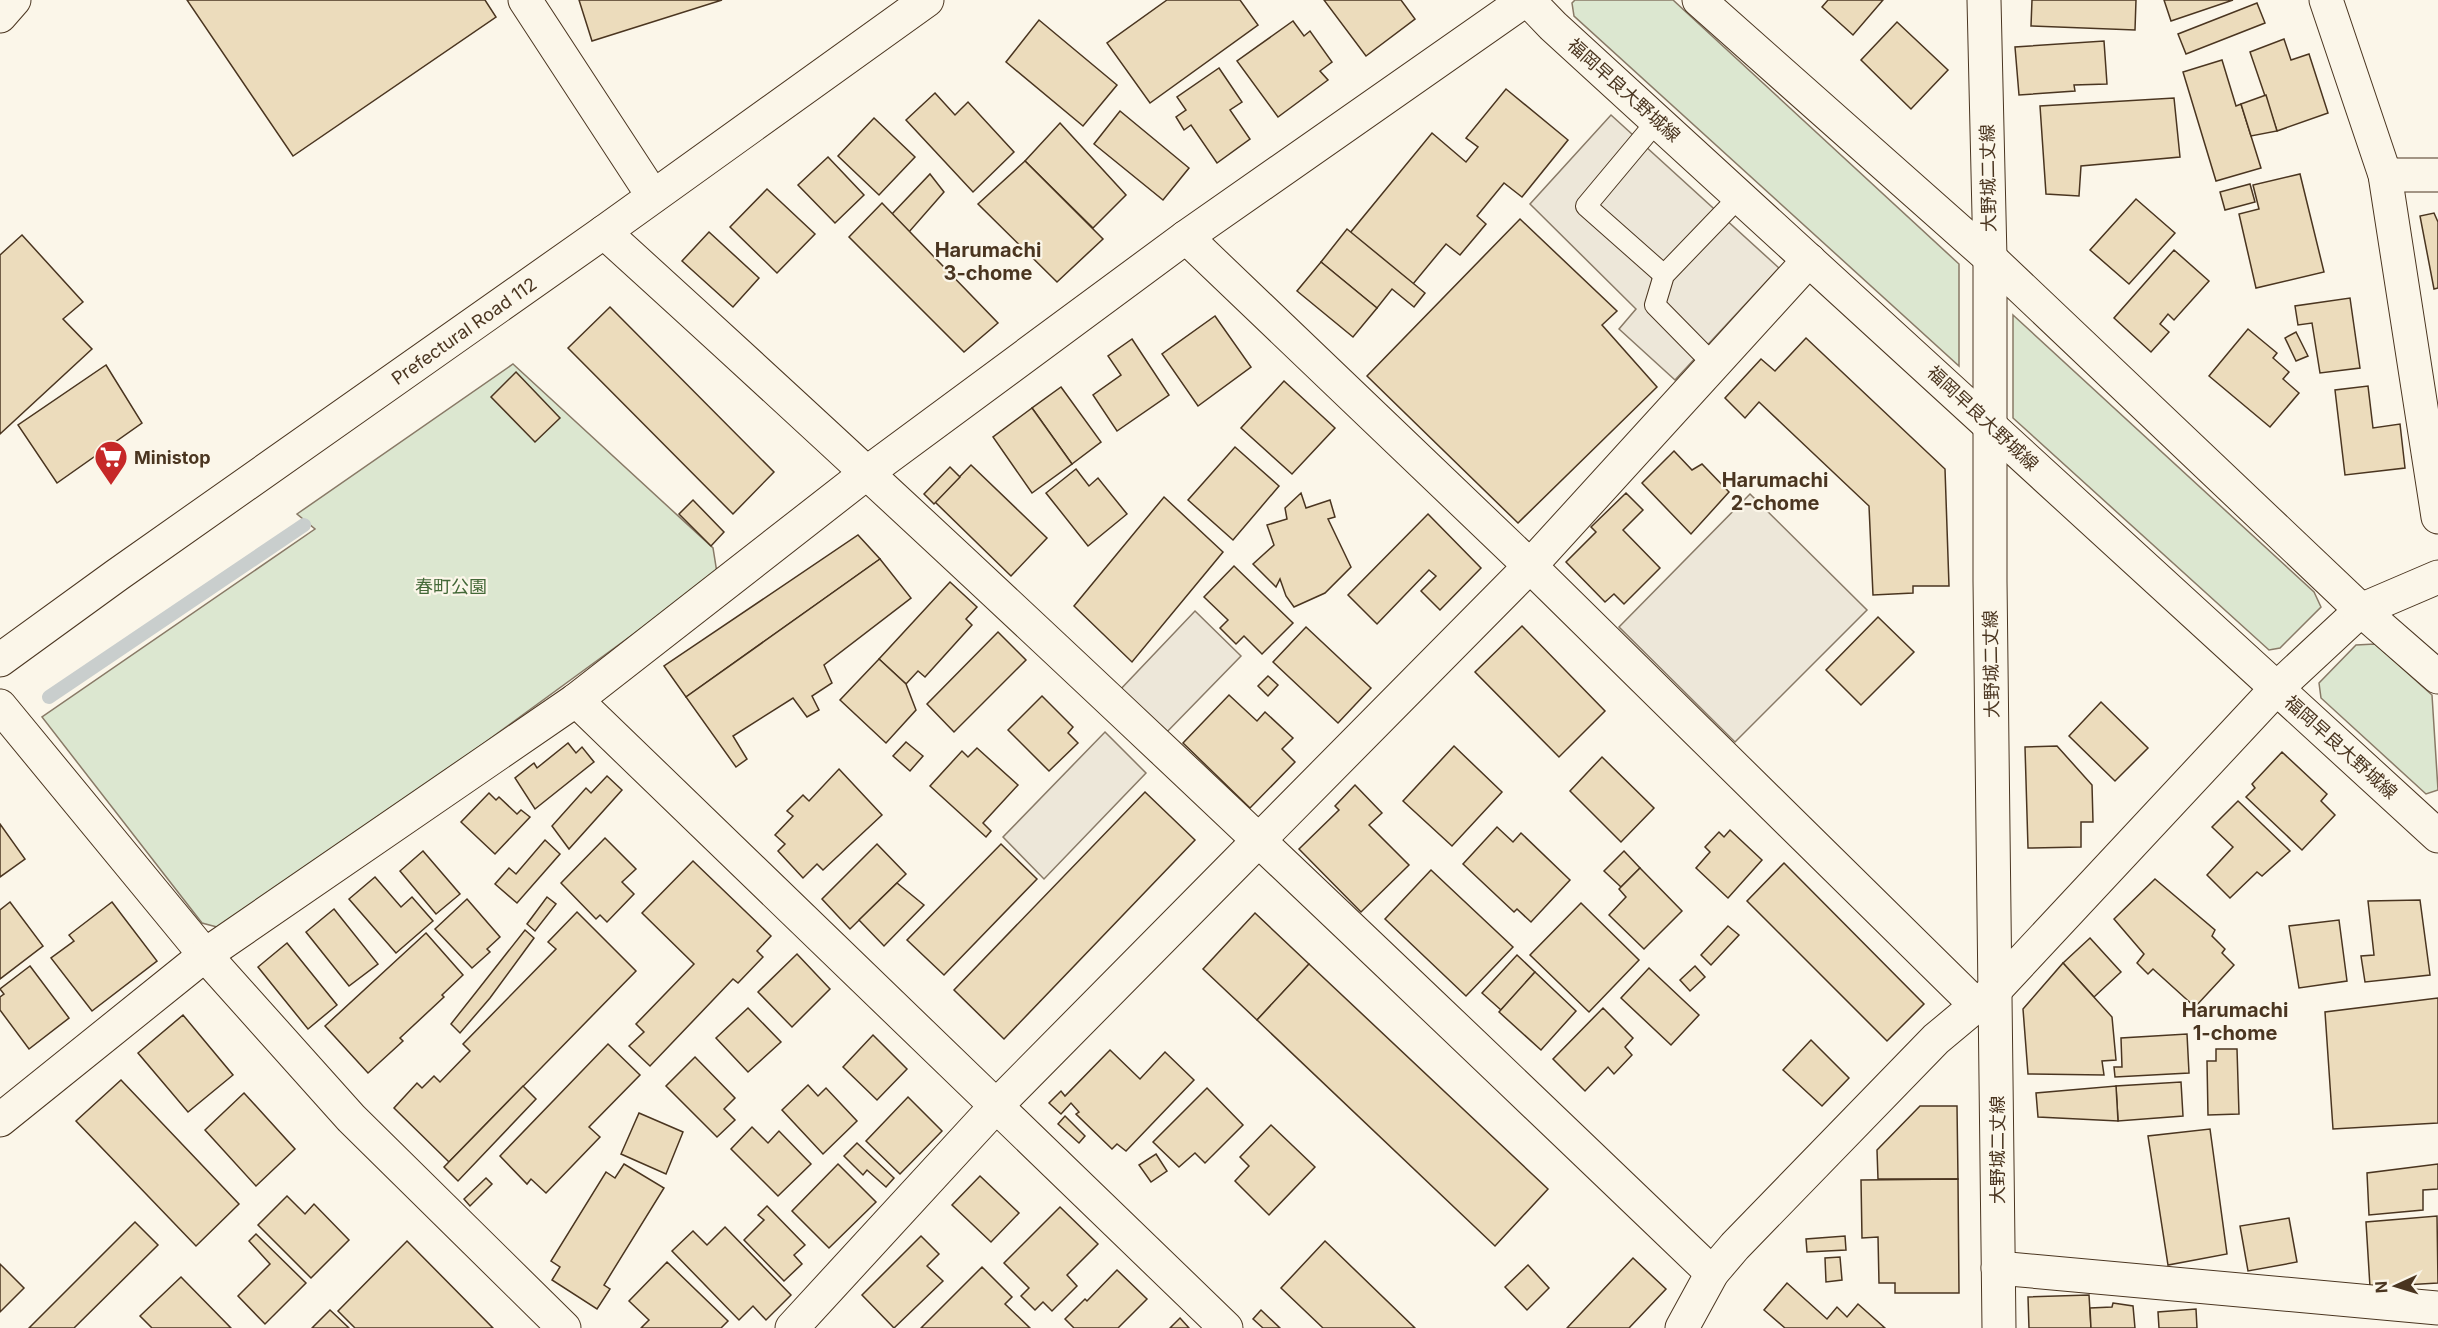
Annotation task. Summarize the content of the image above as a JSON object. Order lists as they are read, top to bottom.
{
  "streets": {
    "street": ["福岡早良大野城線", "大野城二丈線", "Prefectural Road 112"]
  },
  "crossings": [
    ["福岡早良大野城線", "大野城二丈線"]
  ],
  "districts": ["Harumachi 3-chome", "Harumachi 2-chome", "Harumachi 1-chome"],
  "parks": ["春町公園"],
  "places": {
    "supermarket": ["Ministop"]
  },
  "north": "left"
}
